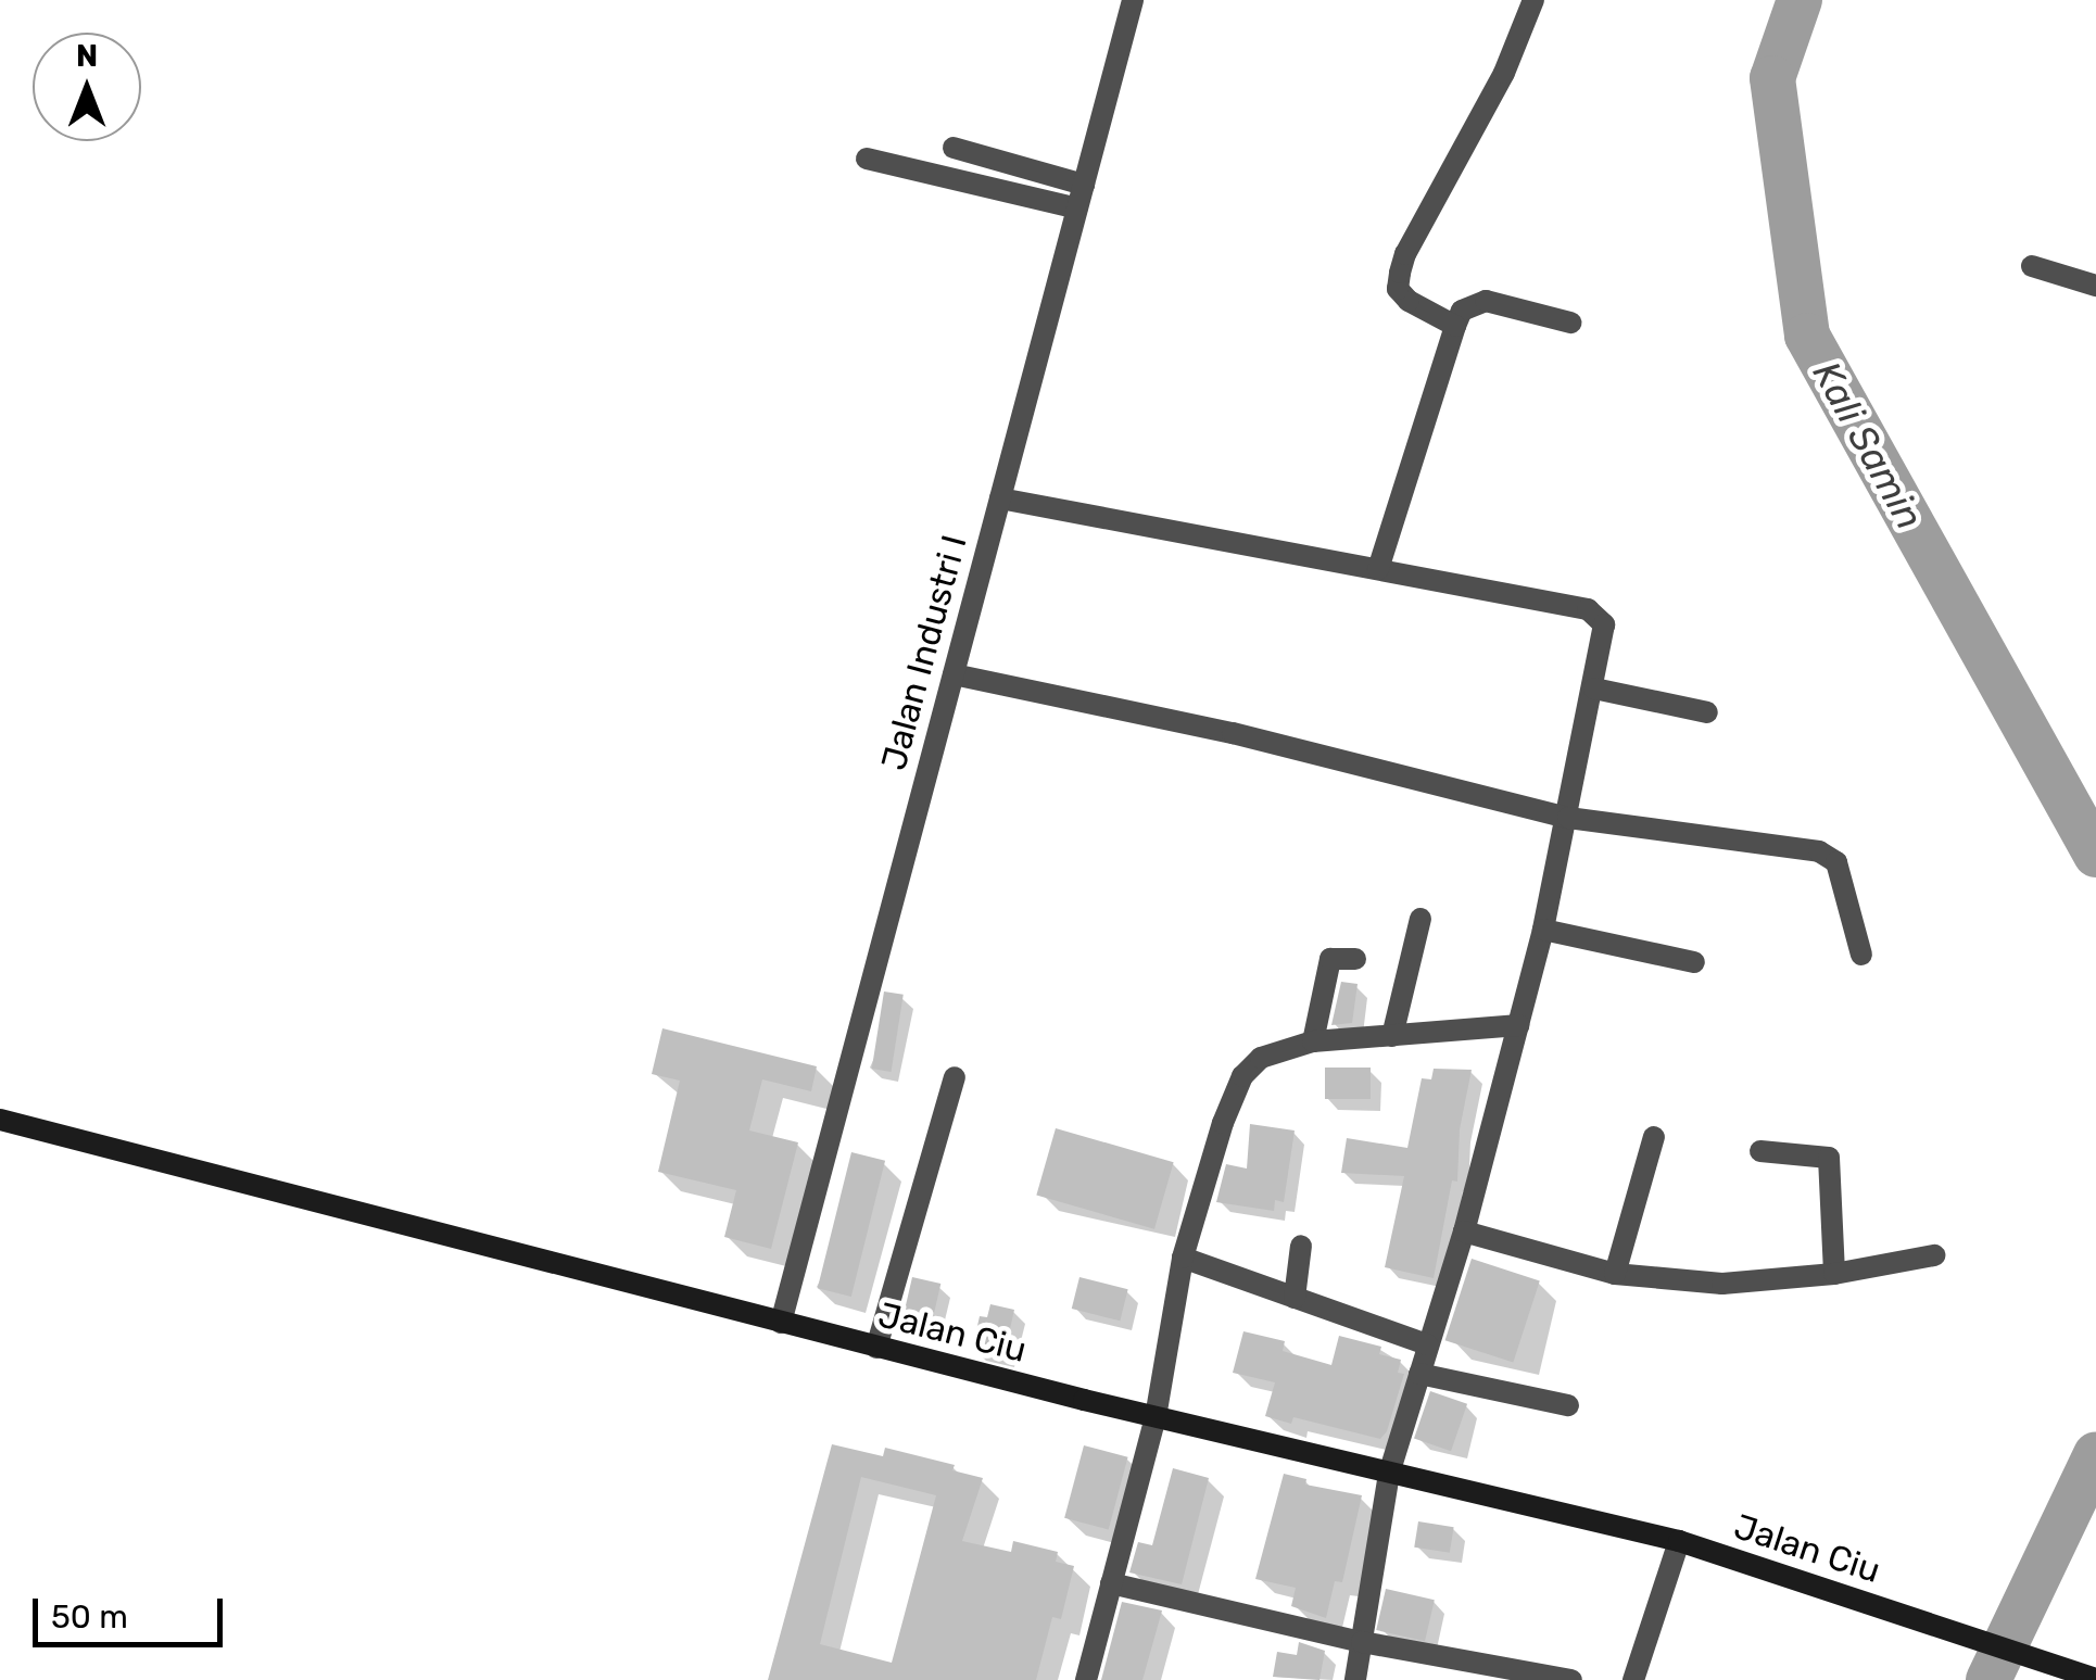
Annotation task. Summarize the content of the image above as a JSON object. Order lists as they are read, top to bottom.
{
  "streets": {
    "street": ["Jalan Industri I", "Jalan Ciu"]
  },
  "crossings": [
    ["Jalan Industri I", "Jalan Ciu"]
  ],
  "water": ["Kali Samin"],
  "scale_bar": "50 m",
  "north": "top"
}
